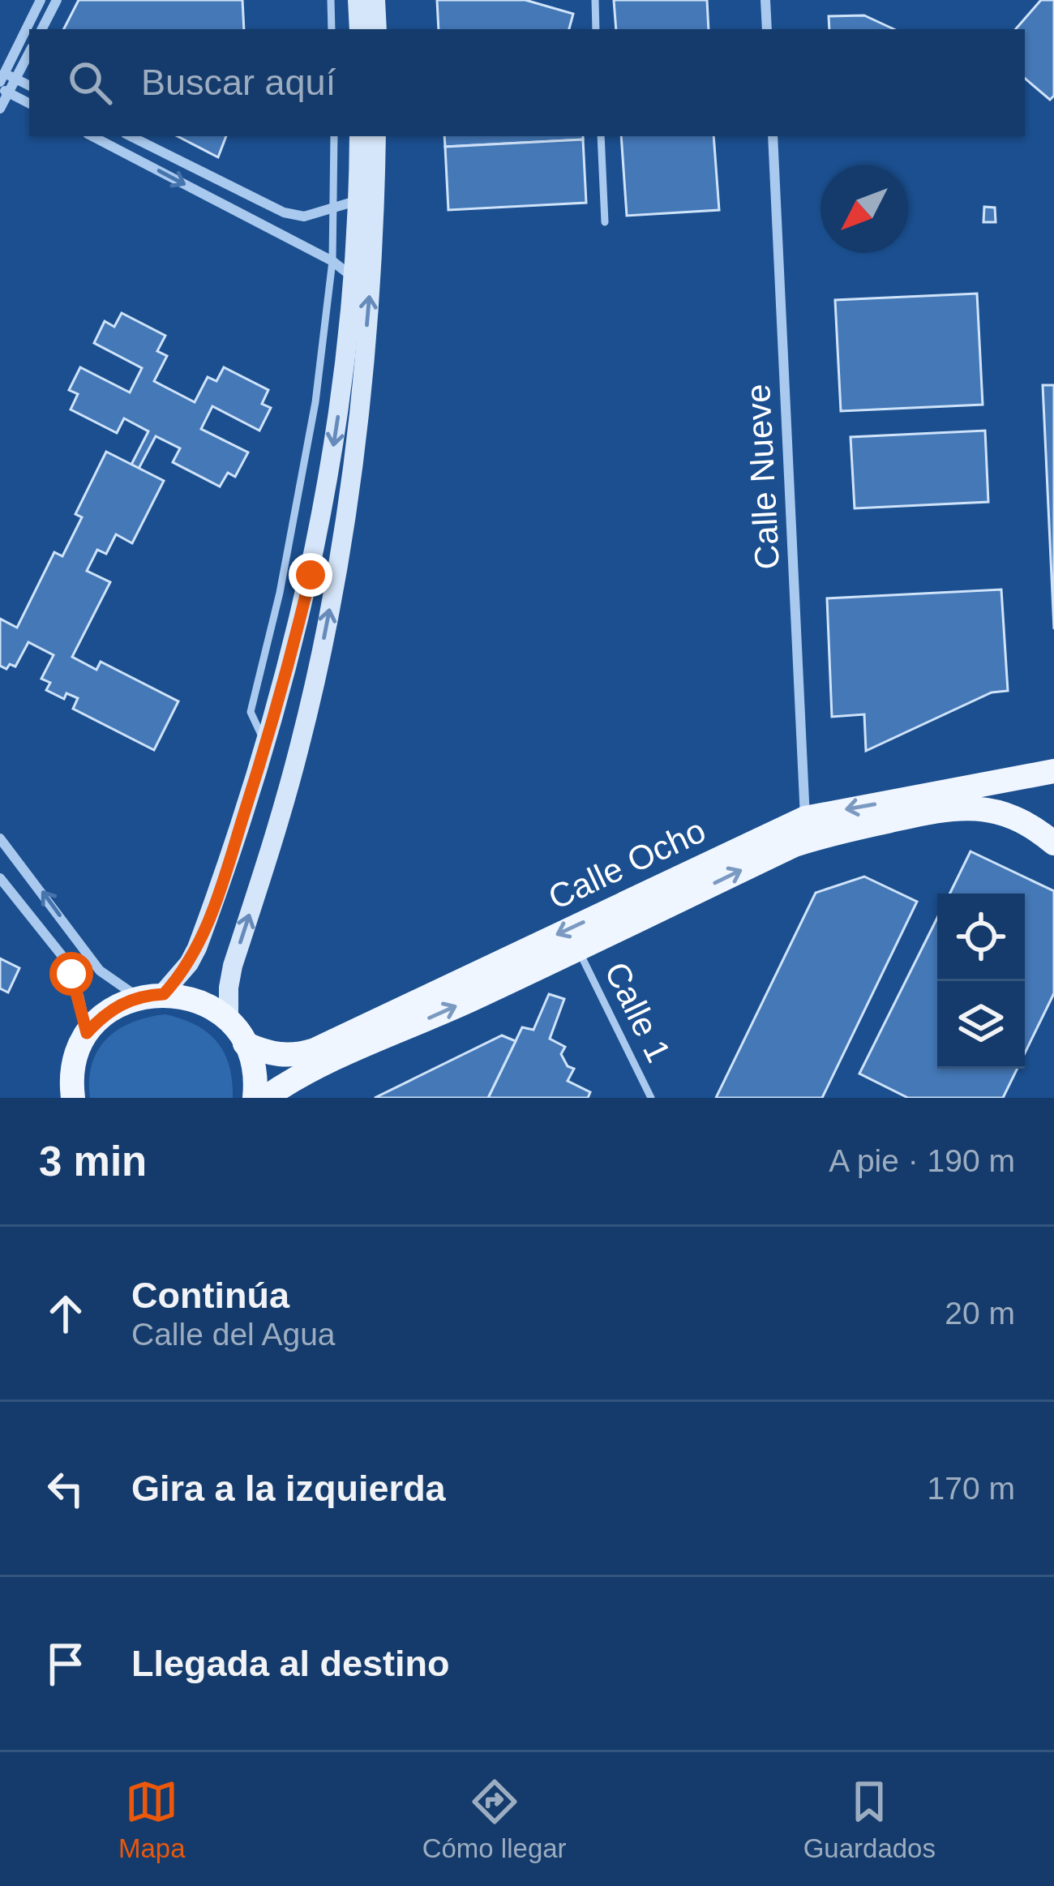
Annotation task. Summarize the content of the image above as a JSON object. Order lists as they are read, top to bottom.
{
  "streets": {
    "main road": ["Calle Ocho"],
    "street": ["Calle Nueve"],
    "lane": ["Calle 1"]
  },
  "crossings": [
    ["Calle Nueve", "Calle Ocho"],
    ["Calle Ocho", "Calle 1"]
  ],
  "north": "bottom left",
  "page": {
    "search": "Buscar aquí",
    "heading": ["3 min", "A pie · 190 m"],
    "list": [
      ["Continúa", "Calle del Agua", "20 m"],
      ["Gira a la izquierda", "170 m"],
      "Llegada al destino"
    ],
    "nav": ["Mapa", "Cómo llegar", "Guardados"]
  }
}
